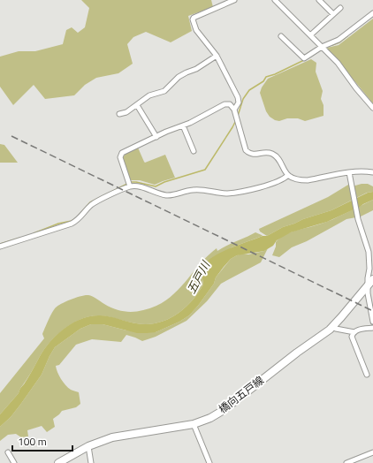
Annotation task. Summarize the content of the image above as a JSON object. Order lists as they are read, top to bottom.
{
  "streets": {
    "main road": ["橋向五戸線"]
  },
  "water": ["五戸川"],
  "scale_bar": "100 m"
}
